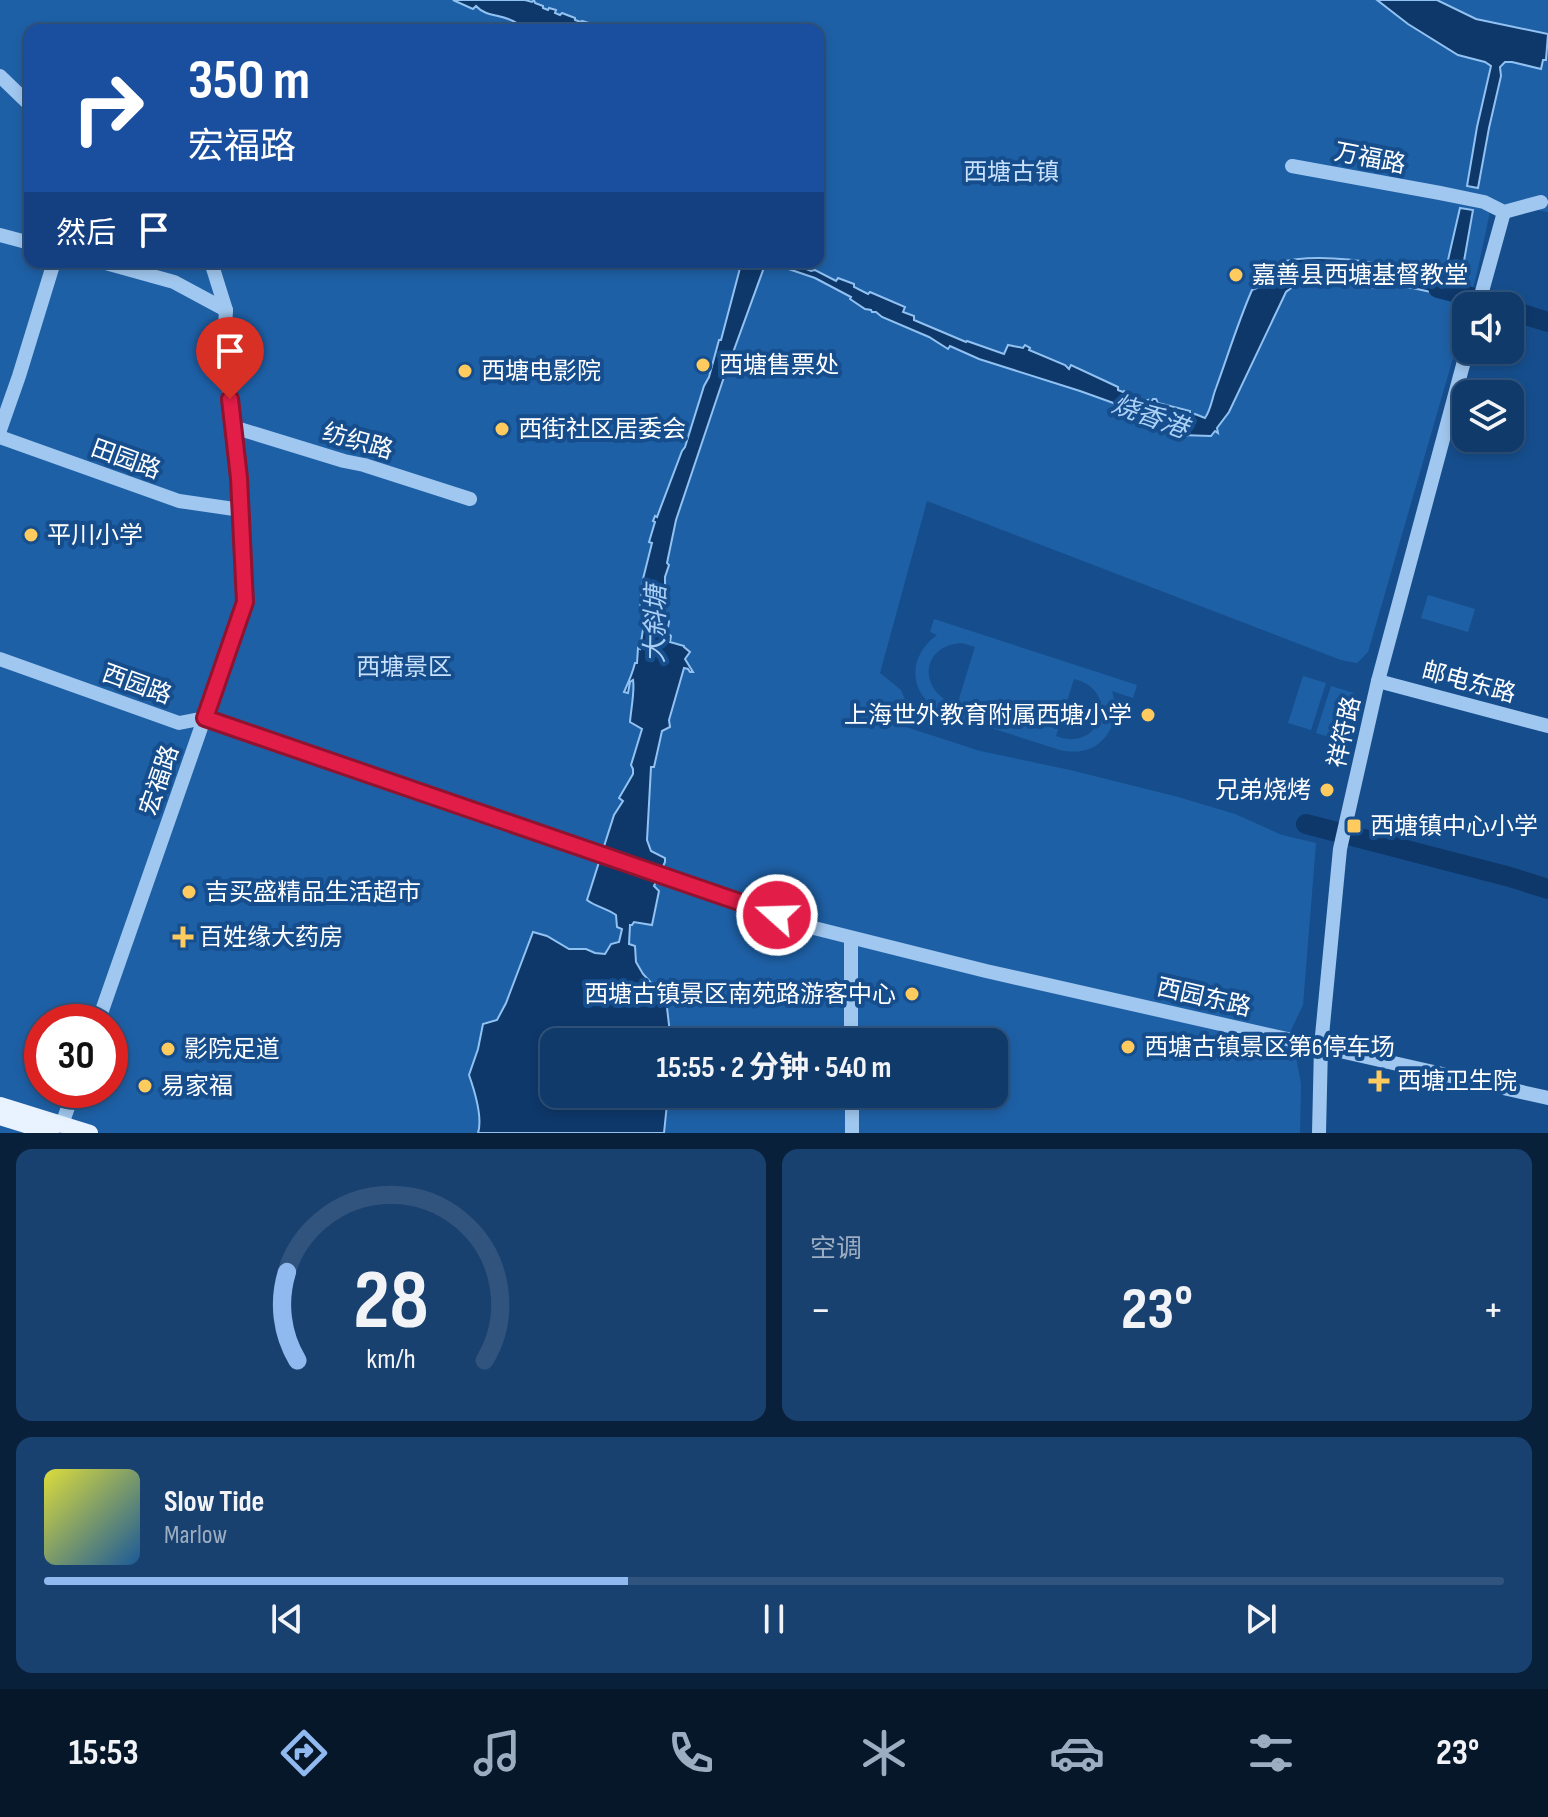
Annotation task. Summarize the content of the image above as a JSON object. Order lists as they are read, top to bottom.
{
  "streets": {
    "street": [
      "万福路",
      "纺织路",
      "田园路",
      "邮电东路",
      "西园路",
      "祥符路",
      "宏福路",
      "西园东路"
    ]
  },
  "crossings": [
    ["纺织路", "宏福路"],
    ["田园路", "宏福路"],
    ["邮电东路", "祥符路"],
    ["西园路", "宏福路"],
    ["西园路", "西园东路"],
    ["祥符路", "西园东路"]
  ],
  "water": ["烧香港", "大斜塘"],
  "parks": ["西塘古镇", "西塘景区"],
  "places": {
    "other": [
      "嘉善县西塘基督教堂",
      "西塘售票处",
      "西塘电影院",
      "西街社区居委会",
      "平川小学",
      "上海世外教育附属西塘小学",
      "兄弟烧烤",
      "吉买盛精品生活超市",
      "西塘古镇景区南苑路游客中心",
      "西塘古镇景区第6停车场",
      "影院足道",
      "易家福"
    ],
    "transit": ["西塘镇中心小学"],
    "health": ["百姓缘大药房", "西塘卫生院"]
  },
  "page": {
    "turn": ["350 m", "宏福路"],
    "then": "然后",
    "limit": "30",
    "trip": "15:55 · 2 分钟 · 540 m",
    "tile": "空调",
    "heat": ["−", "23°", "+"],
    "song": ["Slow Tide", "Marlow"],
    "tabs": ["15:53", "23°"],
    "gauge": ["28", "km/h"]
  }
}
